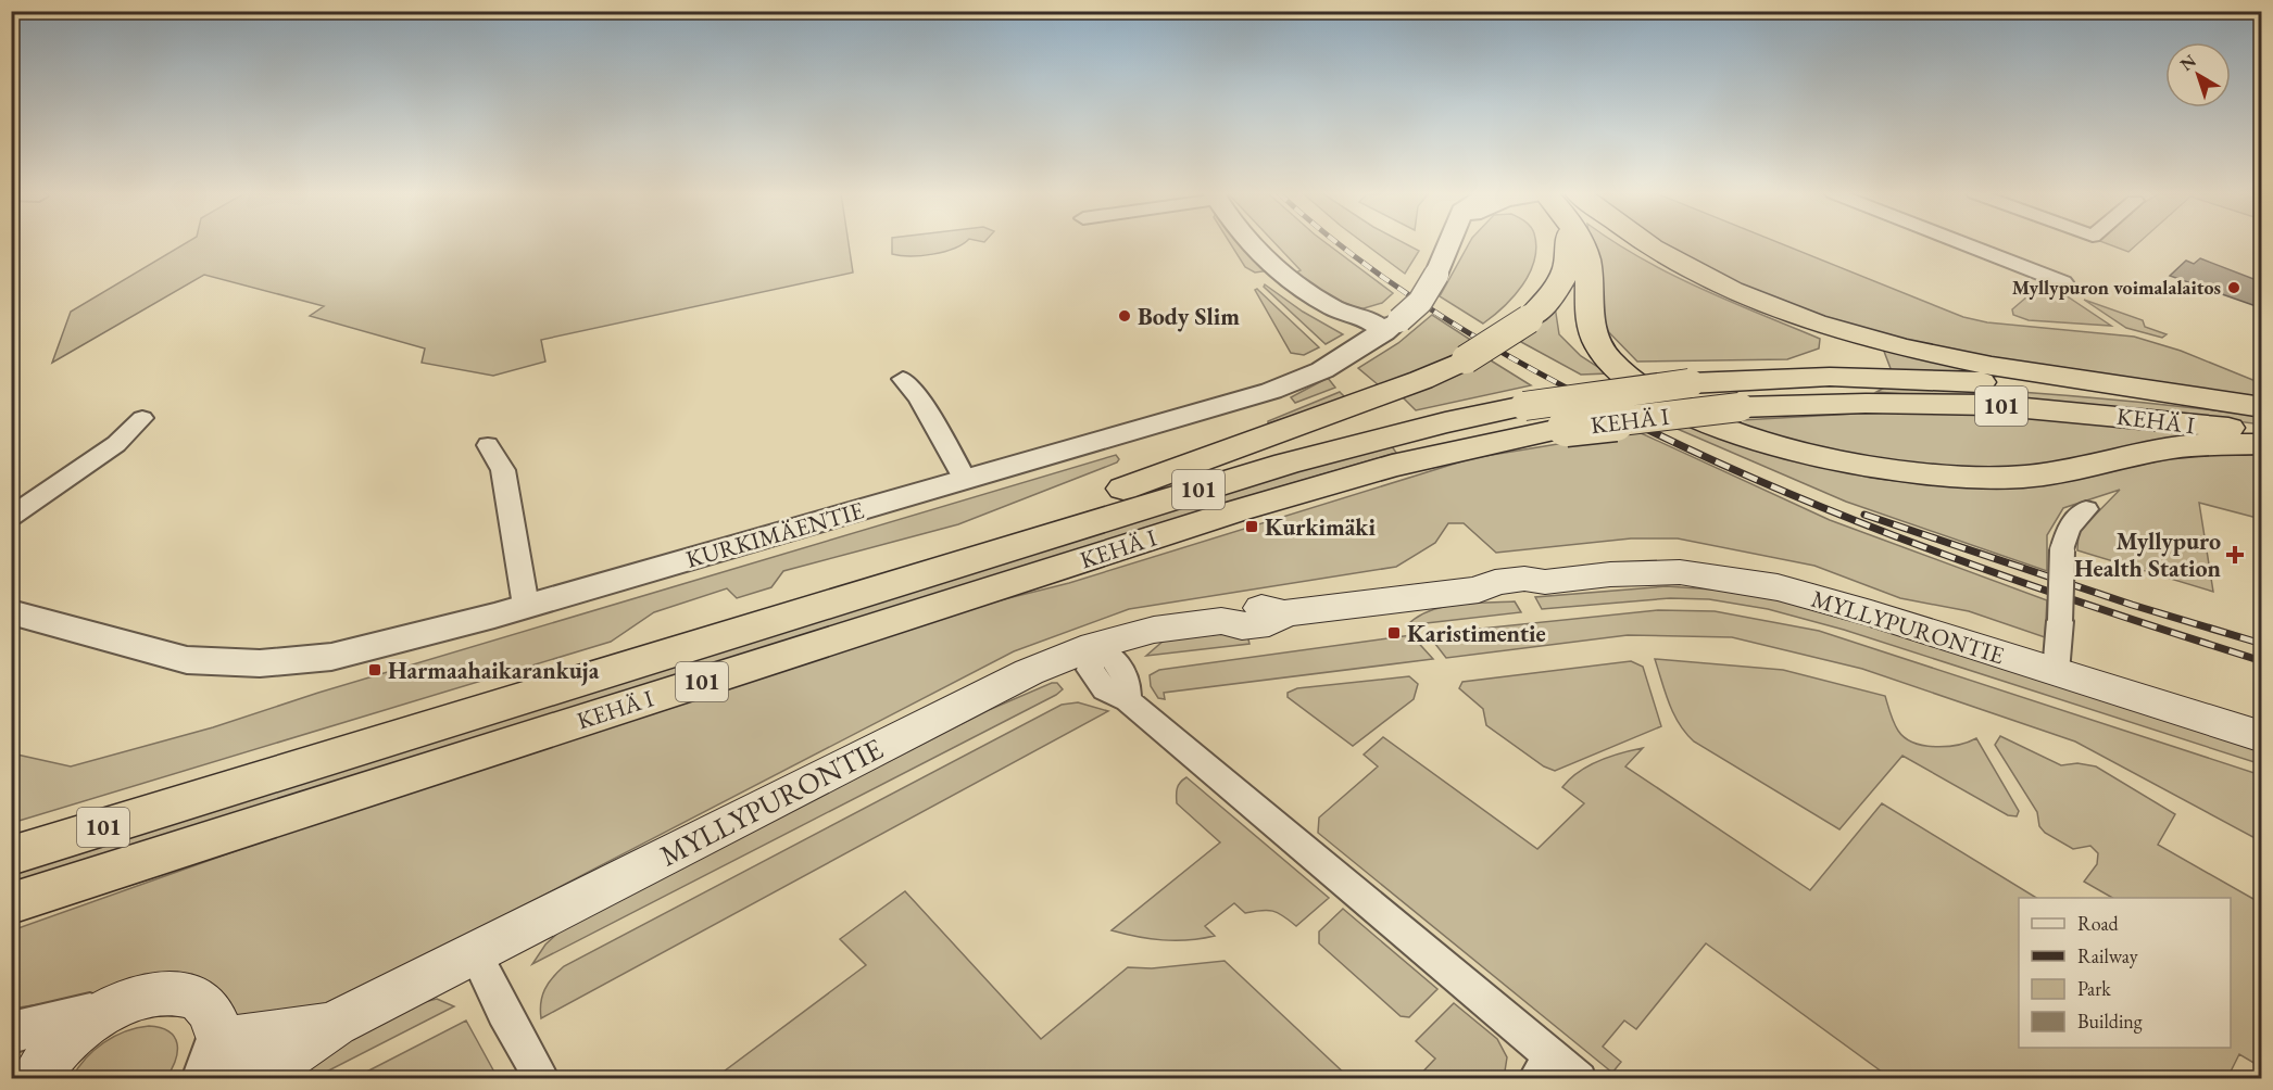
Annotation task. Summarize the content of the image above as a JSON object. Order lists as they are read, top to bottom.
{
  "streets": {
    "highway": ["101", "KEHÄ I"],
    "main road": ["MYLLYPURONTIE"],
    "street": ["KURKIMÄENTIE"]
  },
  "places": {
    "other": ["Myllypuron voimalalaitos", "Body Slim"],
    "transit": ["Kurkimäki", "Karistimentie", "Harmaahaikarankuja"],
    "health": ["Myllypuro Health Station"]
  },
  "legend": [
    "Road",
    "Railway",
    "Park",
    "Building"
  ],
  "north": "top left"
}
